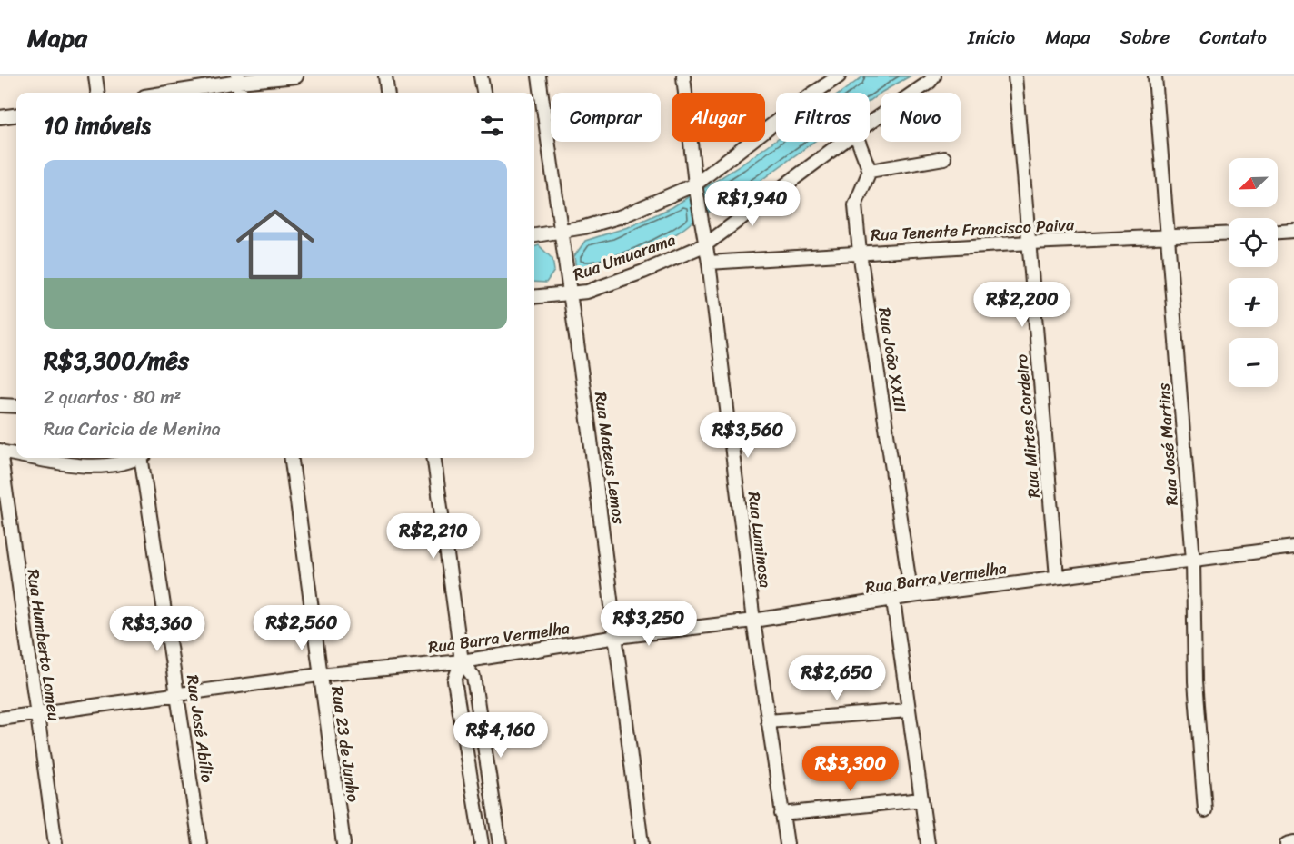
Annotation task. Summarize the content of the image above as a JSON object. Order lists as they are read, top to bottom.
{
  "streets": {
    "street": [
      "Rua Tenente Francisco Paiva",
      "Rua Umuarama",
      "Rua João XXIII",
      "Rua Mirtes Cordeiro",
      "Rua José Martins",
      "Rua Mateus Lemos",
      "Rua Luminosa",
      "Rua Barra Vermelha",
      "Rua Humberto Lomeu",
      "Rua José Abílio",
      "Rua 23 de Junho"
    ]
  },
  "crossings": [
    ["Rua Tenente Francisco Paiva", "Rua João XXIII"],
    ["Rua Tenente Francisco Paiva", "Rua Mirtes Cordeiro"],
    ["Rua Tenente Francisco Paiva", "Rua José Martins"],
    ["Rua Tenente Francisco Paiva", "Rua Luminosa"],
    ["Rua Umuarama", "Rua Mateus Lemos"],
    ["Rua Umuarama", "Rua Luminosa"],
    ["Rua João XXIII", "Rua Barra Vermelha"],
    ["Rua Mirtes Cordeiro", "Rua Barra Vermelha"],
    ["Rua José Martins", "Rua Barra Vermelha"],
    ["Rua Mateus Lemos", "Rua Barra Vermelha"],
    ["Rua Luminosa", "Rua Barra Vermelha"],
    ["Rua Barra Vermelha", "Rua Humberto Lomeu"],
    ["Rua Barra Vermelha", "Rua José Abílio"],
    ["Rua Barra Vermelha", "Rua 23 de Junho"]
  ],
  "north": "bottom left",
  "page": {
    "header": "Mapa",
    "nav": [
      "Início",
      "Mapa",
      "Sobre",
      "Contato"
    ],
    "chip": [
      "Comprar",
      "Alugar",
      "Filtros",
      "Novo"
    ],
    "heading": "10 imóveis",
    "map_buttons": ["+", "−"],
    "list": [
      {
        "name": "R$3,300/mês",
        "note": "2 quartos · 80 m² · Rua Caricia de Menina"
      }
    ],
    "price": [
      "R$1,940",
      "R$2,200",
      "R$3,560",
      "R$2,210",
      "R$3,250",
      "R$2,560",
      "R$3,360",
      "R$2,650",
      "R$4,160",
      "R$3,300"
    ]
  }
}
